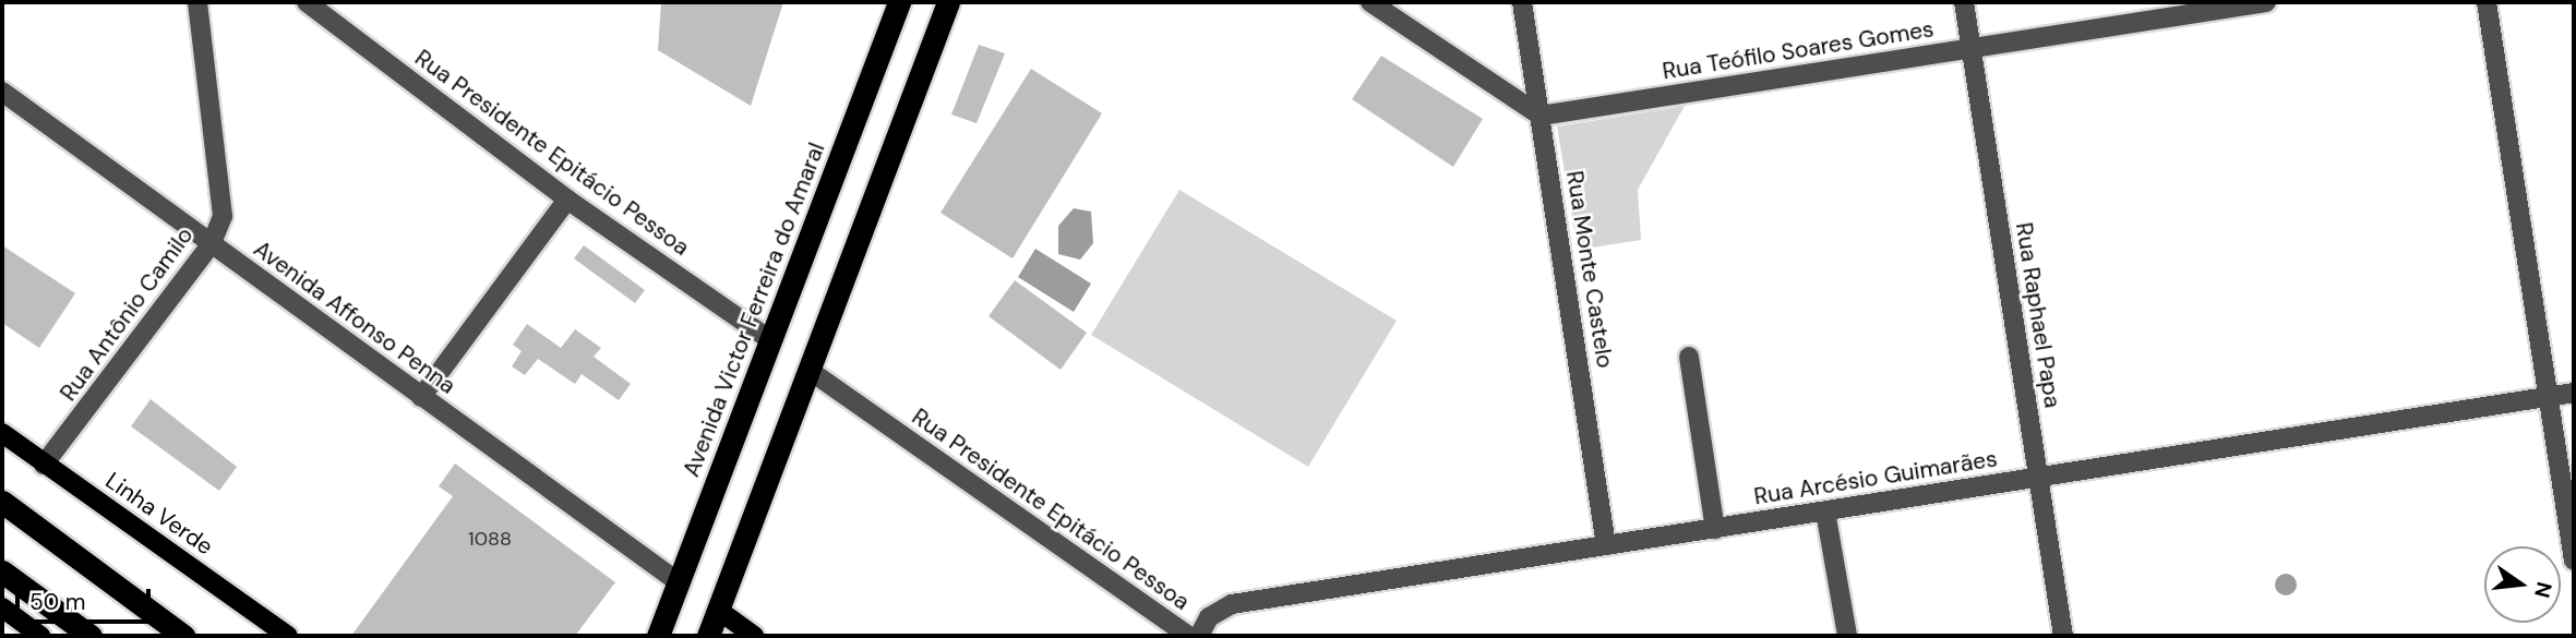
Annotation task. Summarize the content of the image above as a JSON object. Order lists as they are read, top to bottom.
{
  "streets": {
    "highway": ["Avenida Victor Ferreira do Amaral"],
    "main road": ["Linha Verde"],
    "street": [
      "Rua Teófilo Soares Gomes",
      "Rua Presidente Epitácio Pessoa",
      "Rua Monte Castelo",
      "Rua Antônio Camilo",
      "Rua Raphael Papa",
      "Avenida Affonso Penna",
      "Rua Arcésio Guimarães"
    ]
  },
  "crossings": [
    ["Rua Teófilo Soares Gomes", "Rua Monte Castelo"],
    ["Rua Teófilo Soares Gomes", "Rua Raphael Papa"],
    ["Rua Presidente Epitácio Pessoa", "Avenida Victor Ferreira do Amaral"],
    ["Rua Monte Castelo", "Rua Arcésio Guimarães"],
    ["Avenida Victor Ferreira do Amaral", "Avenida Affonso Penna"],
    ["Rua Antônio Camilo", "Avenida Affonso Penna"],
    ["Rua Antônio Camilo", "Linha Verde"],
    ["Rua Raphael Papa", "Rua Arcésio Guimarães"]
  ],
  "house_numbers": ["1088"],
  "scale_bar": "50 m",
  "north": "right"
}
